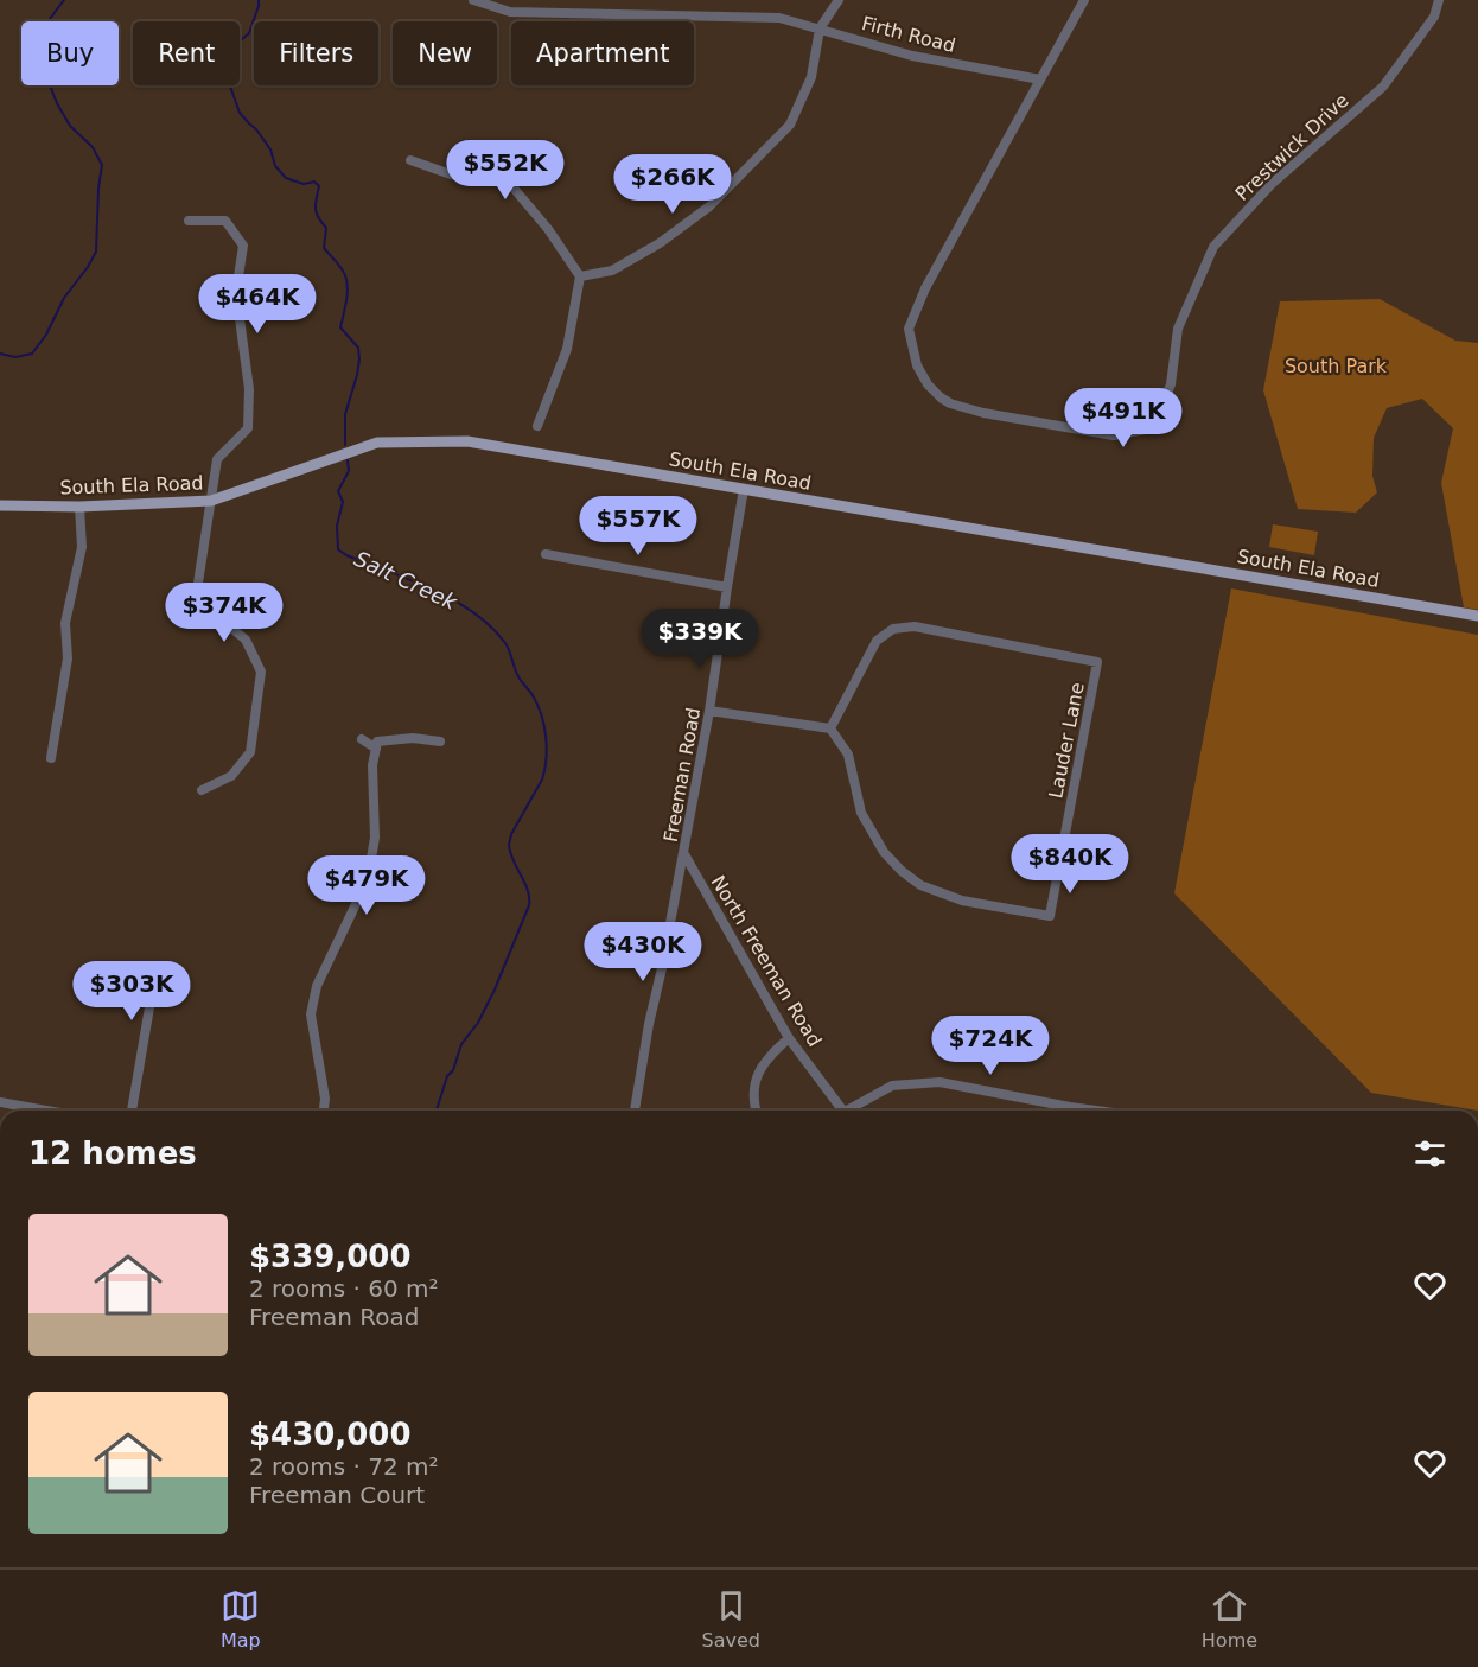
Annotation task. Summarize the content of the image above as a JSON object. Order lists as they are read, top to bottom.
{
  "streets": {
    "main road": ["South Ela Road"],
    "street": [
      "Firth Road",
      "Prestwick Drive",
      "Lauder Lane",
      "Freeman Road",
      "North Freeman Road"
    ]
  },
  "crossings": [
    ["Firth Road", "Prestwick Drive"],
    ["South Ela Road", "Freeman Road"],
    ["Freeman Road", "North Freeman Road"]
  ],
  "water": ["Salt Creek"],
  "parks": ["South Park"],
  "page": {
    "chip": [
      "Buy",
      "Rent",
      "Filters",
      "New",
      "Apartment"
    ],
    "price": [
      "$552K",
      "$266K",
      "$464K",
      "$491K",
      "$557K",
      "$374K",
      "$339K",
      "$840K",
      "$479K",
      "$430K",
      "$303K",
      "$724K"
    ],
    "heading": "12 homes",
    "list": [
      {
        "name": "$339,000",
        "note": "2 rooms · 60 m² · Freeman Road"
      },
      {
        "name": "$430,000",
        "note": "2 rooms · 72 m² · Freeman Court"
      }
    ],
    "tabs": ["Map", "Saved", "Home"]
  }
}
